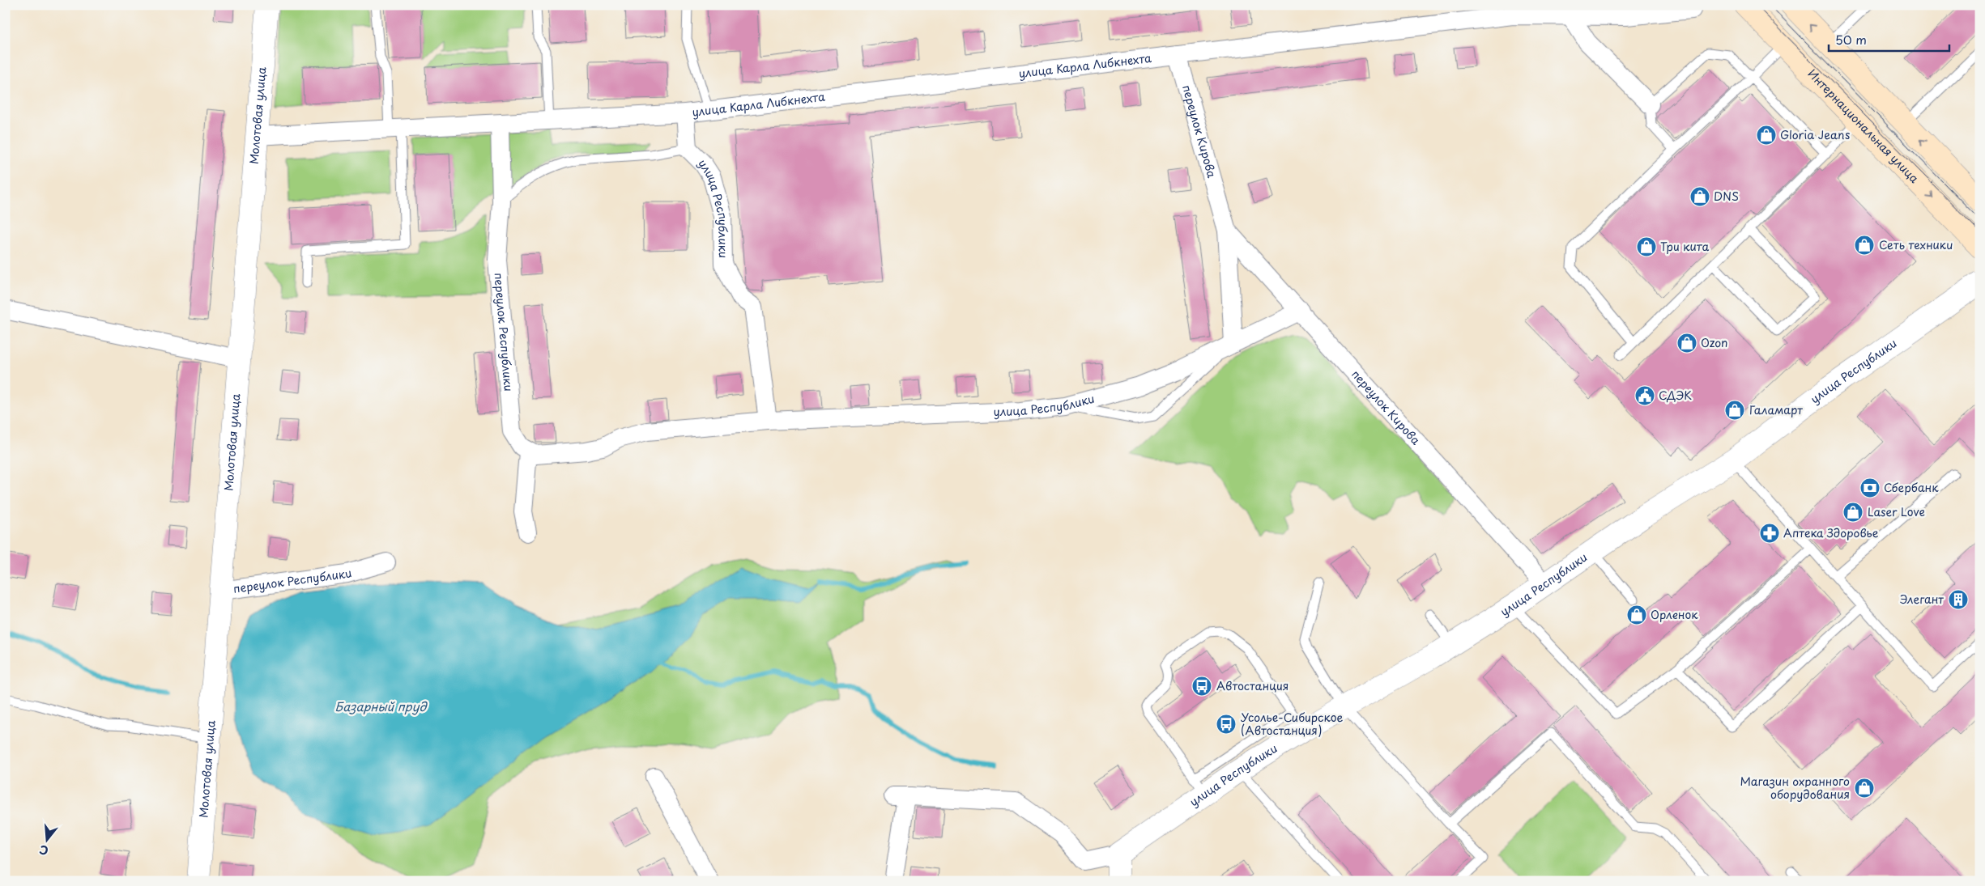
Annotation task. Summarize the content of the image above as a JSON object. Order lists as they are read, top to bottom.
{
  "streets": {
    "main road": ["Интернациональная улица"],
    "street": [
      "улица Карла Либкнехта",
      "Молотовая улица",
      "переулок Кирова",
      "улица Республики",
      "переулок Республики"
    ]
  },
  "crossings": [
    ["улица Карла Либкнехта", "Молотовая улица"],
    ["улица Карла Либкнехта", "переулок Кирова"],
    ["улица Карла Либкнехта", "улица Республики"],
    ["улица Карла Либкнехта", "переулок Республики"],
    ["Молотовая улица", "переулок Республики"],
    ["переулок Кирова", "улица Республики"],
    ["улица Республики", "переулок Республики"]
  ],
  "water": ["Базарный пруд"],
  "places": {
    "shop": [
      "Gloria Jeans",
      "DNS",
      "Сеть техники",
      "Три кита",
      "Ozon",
      "Галамарт",
      "Laser Love",
      "Орленок",
      "Магазин охранного оборудования"
    ],
    "public building": ["СДЭК"],
    "bank": ["Сбербанк"],
    "pharmacy": ["Аптека Здоровье"],
    "building": ["Элегант"],
    "bus stop": ["Автостанция", "Усолье-Сибирское (Автостанция)"]
  },
  "scale_bar": "50 m",
  "north": "bottom"
}
